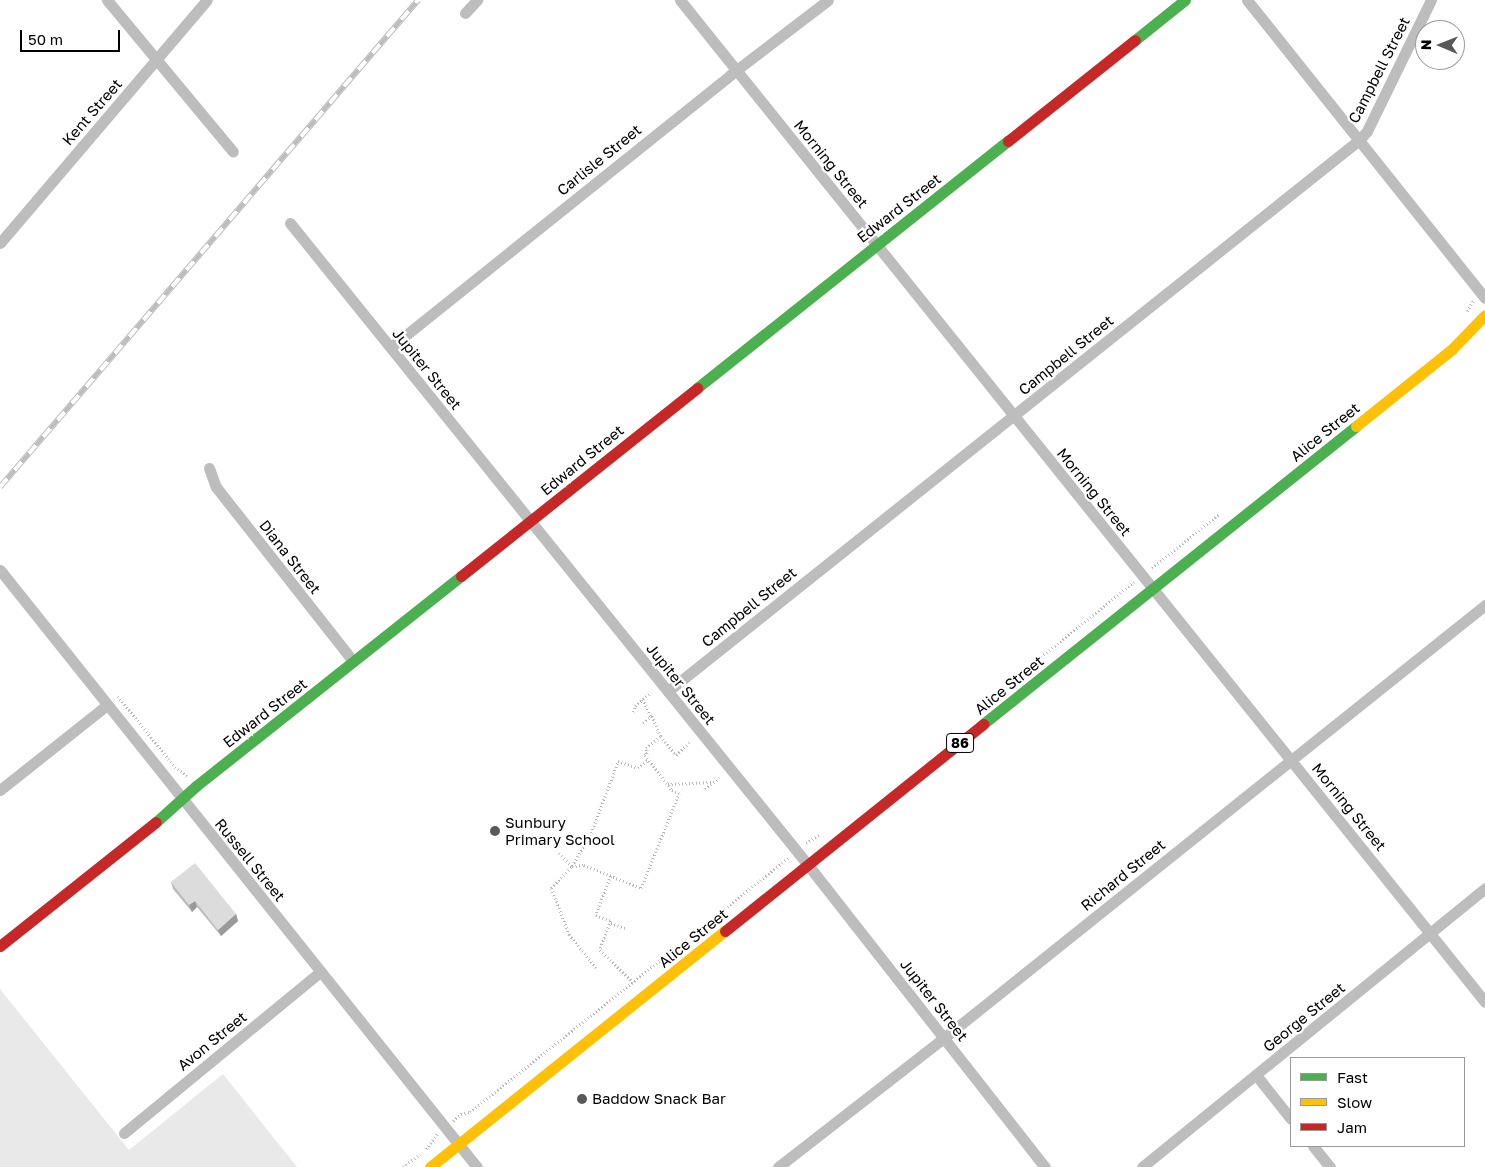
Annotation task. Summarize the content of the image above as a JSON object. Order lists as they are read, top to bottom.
{
  "streets": {
    "street": [
      "Campbell Street",
      "Kent Street",
      "Carlisle Street",
      "Morning Street",
      "Edward Street",
      "Jupiter Street",
      "Alice Street",
      "Diana Street",
      "86",
      "Russell Street",
      "Richard Street",
      "George Street",
      "Avon Street"
    ]
  },
  "crossings": [
    ["Campbell Street", "Morning Street"],
    ["Campbell Street", "Jupiter Street"],
    ["Carlisle Street", "Morning Street"],
    ["Carlisle Street", "Jupiter Street"],
    ["Morning Street", "Edward Street"],
    ["Morning Street", "Alice Street"],
    ["Morning Street", "Richard Street"],
    ["Morning Street", "George Street"],
    ["Edward Street", "Jupiter Street"],
    ["Edward Street", "Diana Street"],
    ["Edward Street", "Russell Street"],
    ["Jupiter Street", "Alice Street"],
    ["Jupiter Street", "Richard Street"],
    ["Alice Street", "Russell Street"],
    ["Russell Street", "Avon Street"]
  ],
  "places": ["Sunbury Primary School", "Baddow Snack Bar"],
  "legend": ["Fast", "Slow", "Jam"],
  "scale_bar": "50 m",
  "north": "left"
}
